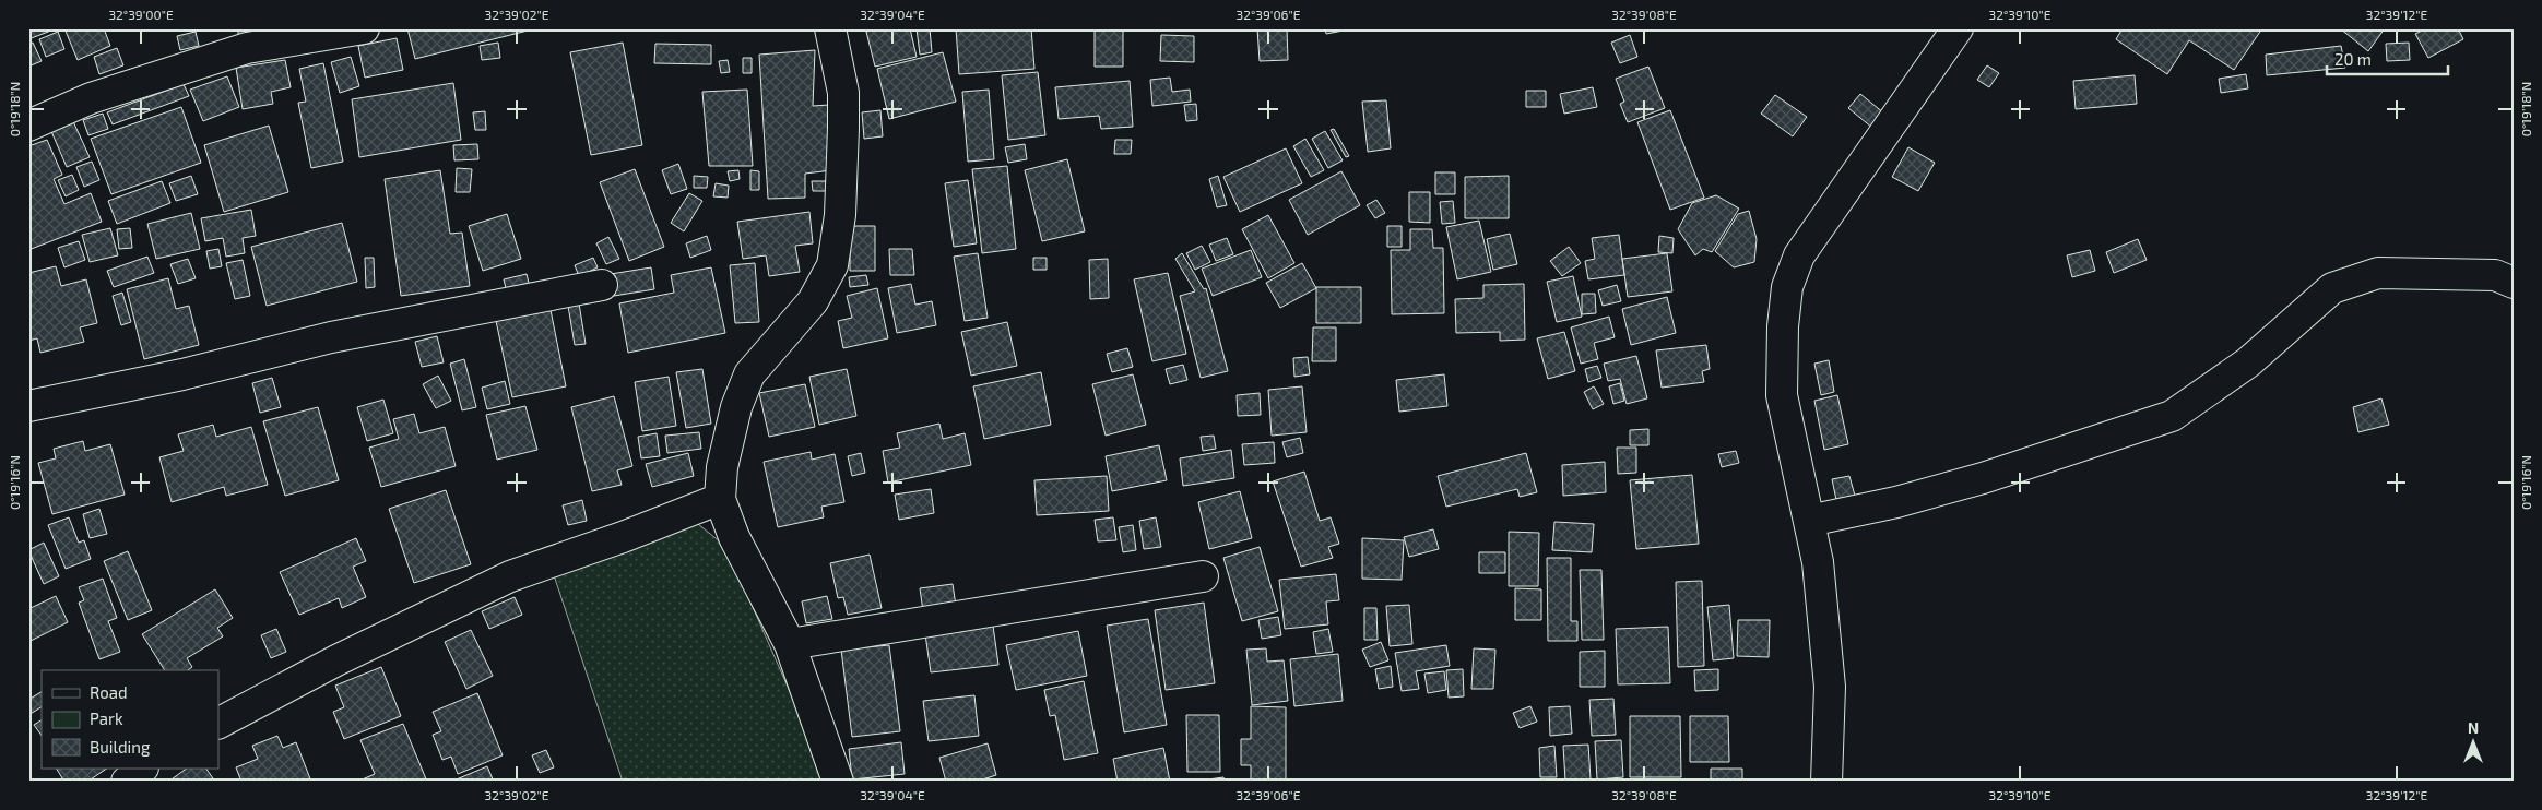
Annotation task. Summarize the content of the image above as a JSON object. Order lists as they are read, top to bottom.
{
  "legend": ["Road", "Park", "Building"],
  "scale_bar": "20 m",
  "north": "top",
  "coordinates": [
    "32°39'00\"E",
    "32°39'02\"E",
    "32°39'04\"E",
    "32°39'06\"E",
    "32°39'08\"E",
    "32°39'10\"E",
    "32°39'12\"E",
    "0°19'18\"N",
    "0°19'16\"N"
  ]
}
